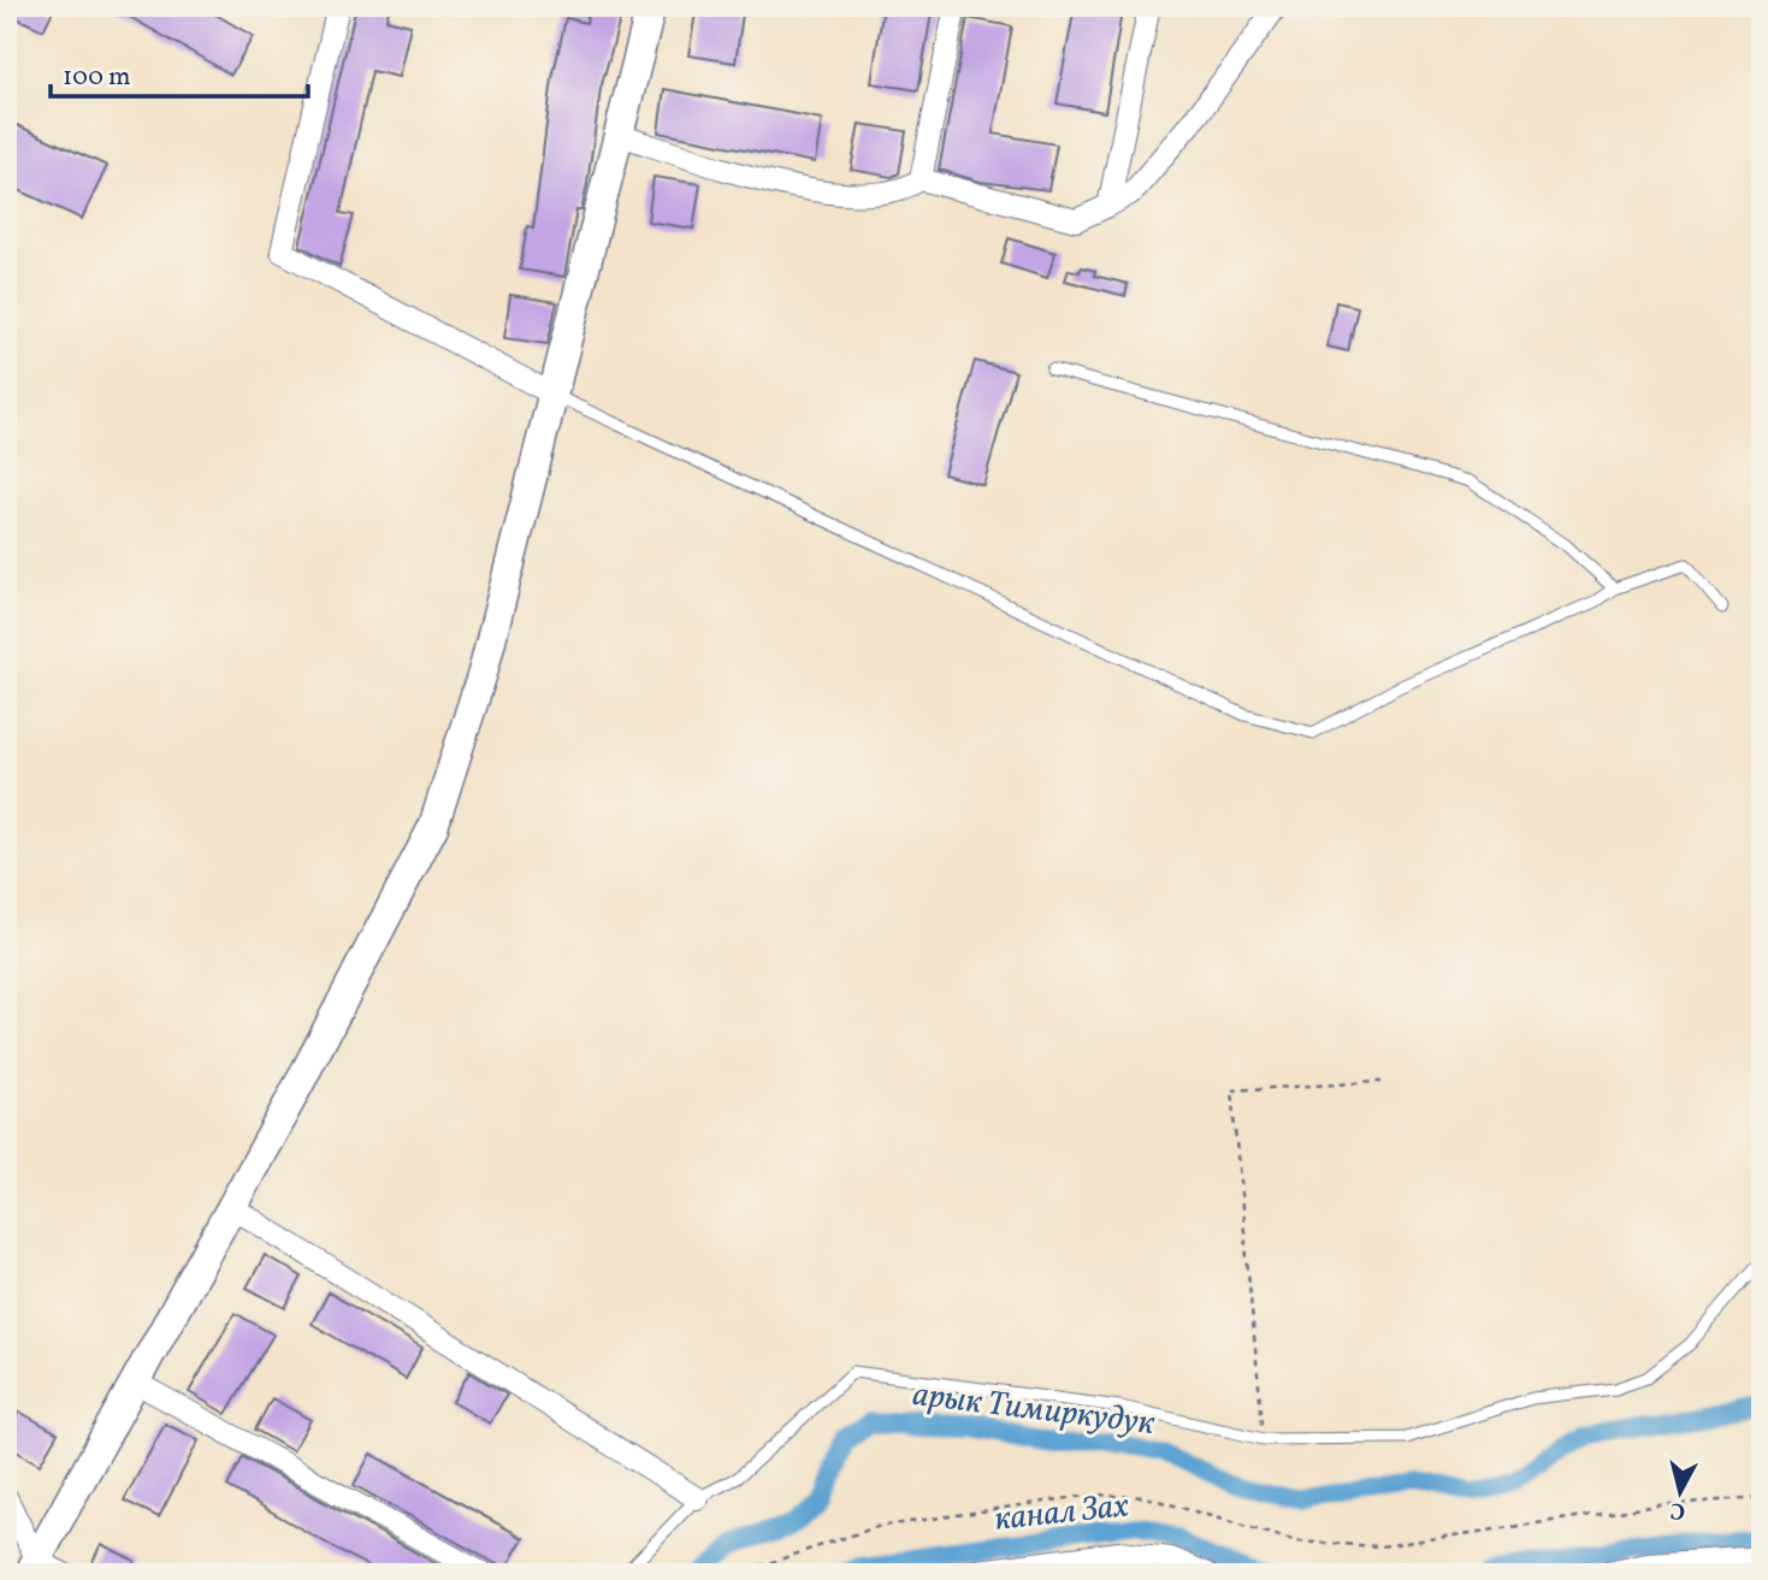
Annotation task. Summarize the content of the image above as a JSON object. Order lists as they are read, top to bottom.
{
  "water": ["арык Тимиркудук", "канал Зах"],
  "scale_bar": "100 m",
  "north": "bottom"
}
